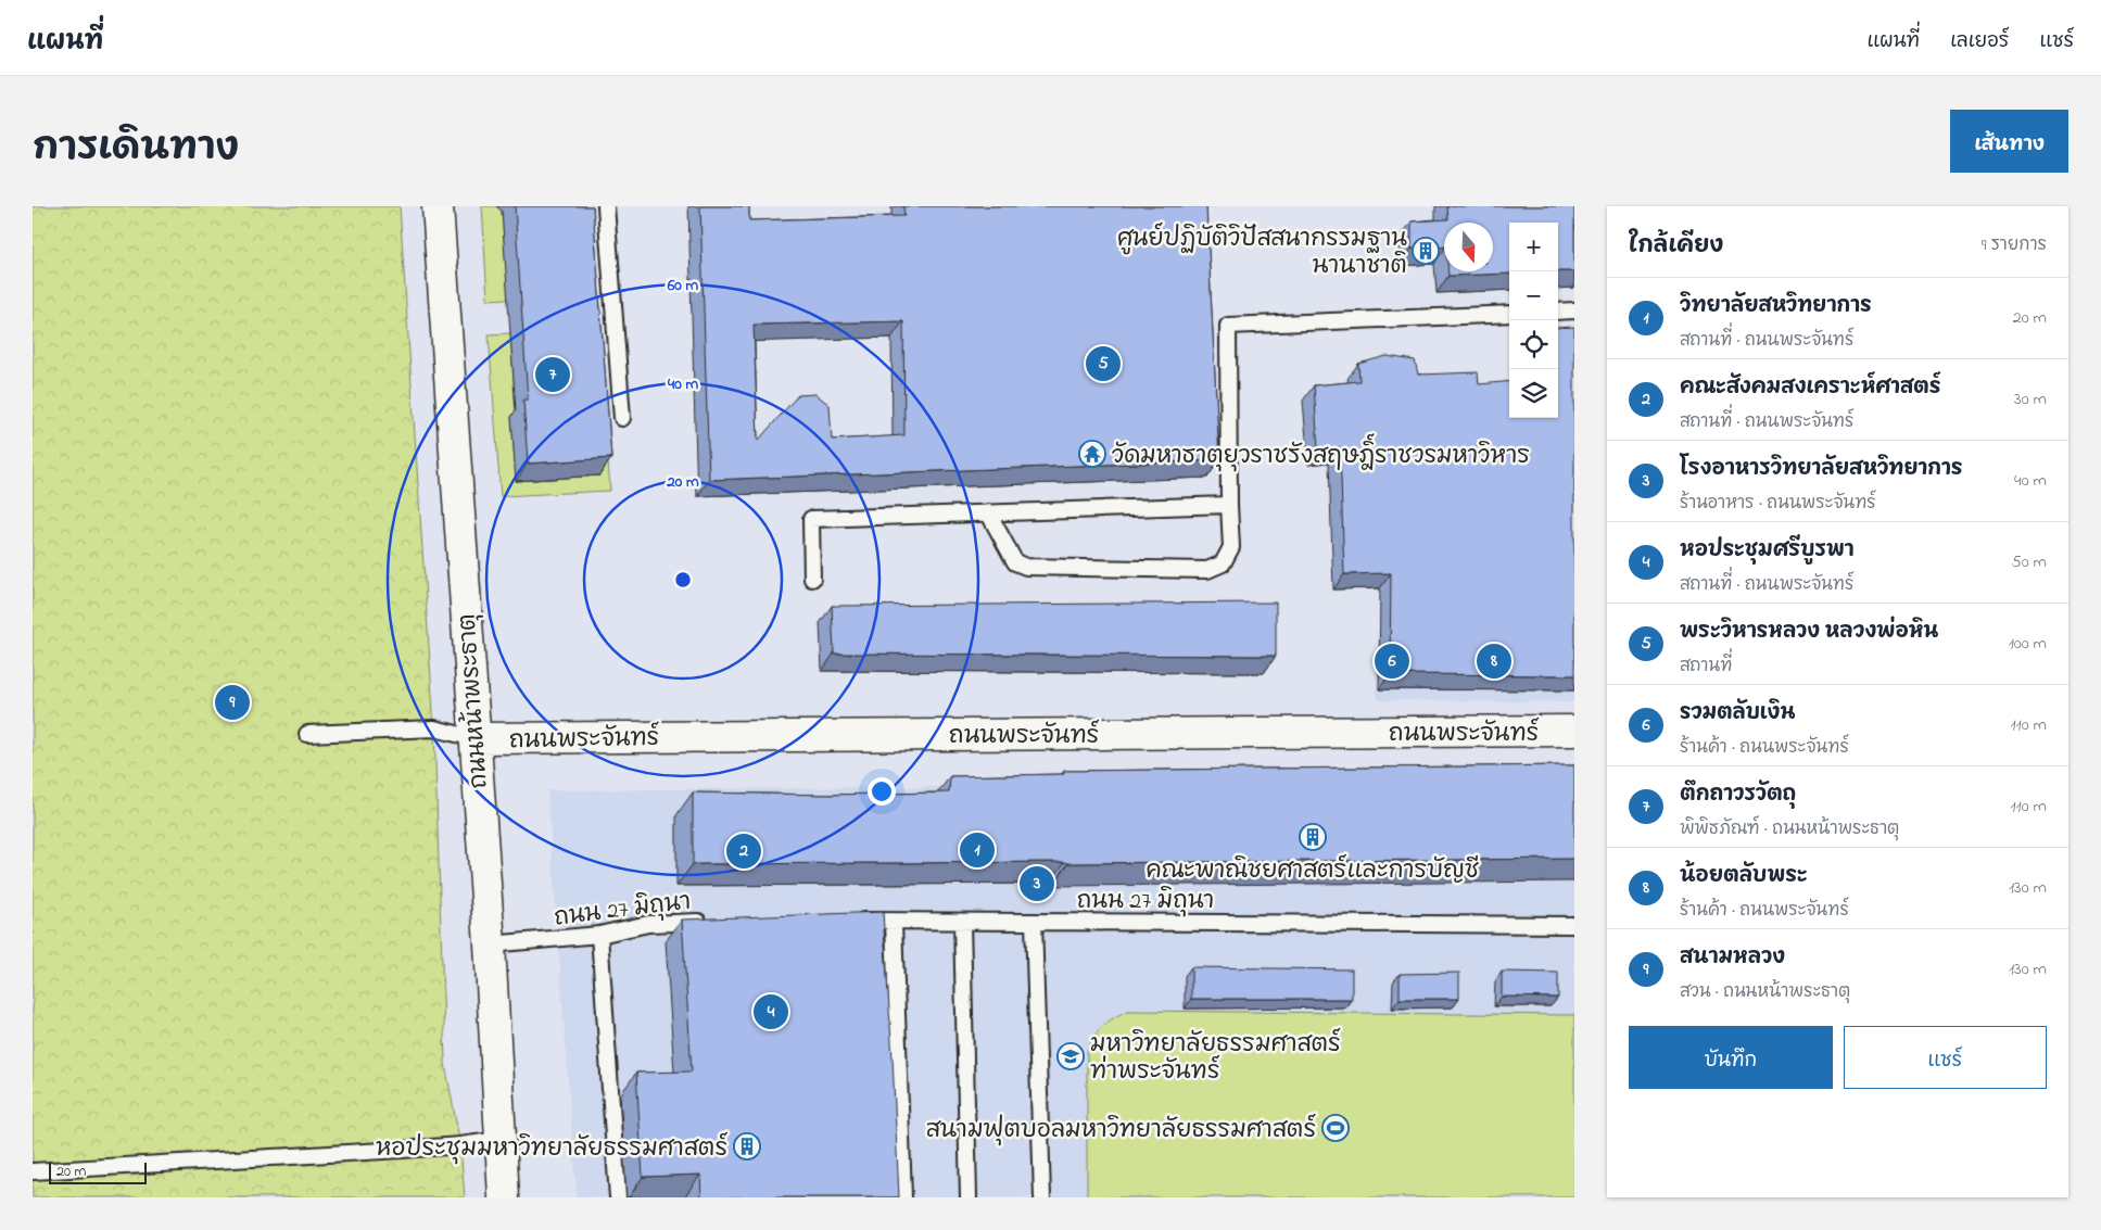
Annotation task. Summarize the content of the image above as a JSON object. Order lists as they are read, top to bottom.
{
  "streets": {
    "street": ["ถนนหน้าพระธาตุ", "ถนนพระจันทร์"],
    "lane": ["ถนน 27 มิถุนา"]
  },
  "crossings": [
    ["ถนนหน้าพระธาตุ", "ถนนพระจันทร์"],
    ["ถนนหน้าพระธาตุ", "ถนน 27 มิถุนา"]
  ],
  "places": {
    "building": ["ศูนย์ปฏิบัติวิปัสสนากรรมฐาน นานาชาติ", "คณะพาณิชยศาสตร์และการบัญชี", "หอประชุมมหาวิทยาลัยธรรมศาสตร์"],
    "temple": ["วัดมหาธาตุยุวราชรังสฤษฎิ์ราชวรมหาวิหาร"],
    "school or university": ["มหาวิทยาลัยธรรมศาสตร์ ท่าพระจันทร์"],
    "sports": ["สนามฟุตบอลมหาวิทยาลัยธรรมศาสตร์"]
  },
  "scale_bar": "20 m",
  "north": "bottom",
  "page": {
    "header": "แผนที่",
    "nav": ["แผนที่", "เลเยอร์", "แชร์"],
    "title": "การเดินทาง",
    "buttons": [
      "เส้นทาง",
      ["บันทึก", "แชร์"]
    ],
    "heading": ["ใกล้เคียง", "9 รายการ"],
    "map_buttons": ["+", "−"],
    "list": [
      {
        "mark": "1",
        "name": "วิทยาลัยสหวิทยาการ",
        "note": "สถานที่ · ถนนพระจันทร์",
        "value": "20 m"
      },
      {
        "mark": "2",
        "name": "คณะสังคมสงเคราะห์ศาสตร์",
        "note": "สถานที่ · ถนนพระจันทร์",
        "value": "30 m"
      },
      {
        "mark": "3",
        "name": "โรงอาหารวิทยาลัยสหวิทยาการ",
        "note": "ร้านอาหาร · ถนนพระจันทร์",
        "value": "40 m"
      },
      {
        "mark": "4",
        "name": "หอประชุมศรีบูรพา",
        "note": "สถานที่ · ถนนพระจันทร์",
        "value": "50 m"
      },
      {
        "mark": "5",
        "name": "พระวิหารหลวง หลวงพ่อหิน",
        "note": "สถานที่",
        "value": "100 m"
      },
      {
        "mark": "6",
        "name": "รวมตลับเงิน",
        "note": "ร้านค้า · ถนนพระจันทร์",
        "value": "110 m"
      },
      {
        "mark": "7",
        "name": "ตึกถาวรวัตถุ",
        "note": "พิพิธภัณฑ์ · ถนนหน้าพระธาตุ",
        "value": "110 m"
      },
      {
        "mark": "8",
        "name": "น้อยตลับพระ",
        "note": "ร้านค้า · ถนนพระจันทร์",
        "value": "130 m"
      },
      {
        "mark": "9",
        "name": "สนามหลวง",
        "note": "สวน · ถนนหน้าพระธาตุ",
        "value": "130 m"
      }
    ],
    "pins": [
      "5",
      "7",
      "6",
      "8",
      "9",
      "1",
      "2",
      "3",
      "4"
    ],
    "scale": "20 m"
  },
  "rings": ["60 m", "40 m", "20 m"]
}
